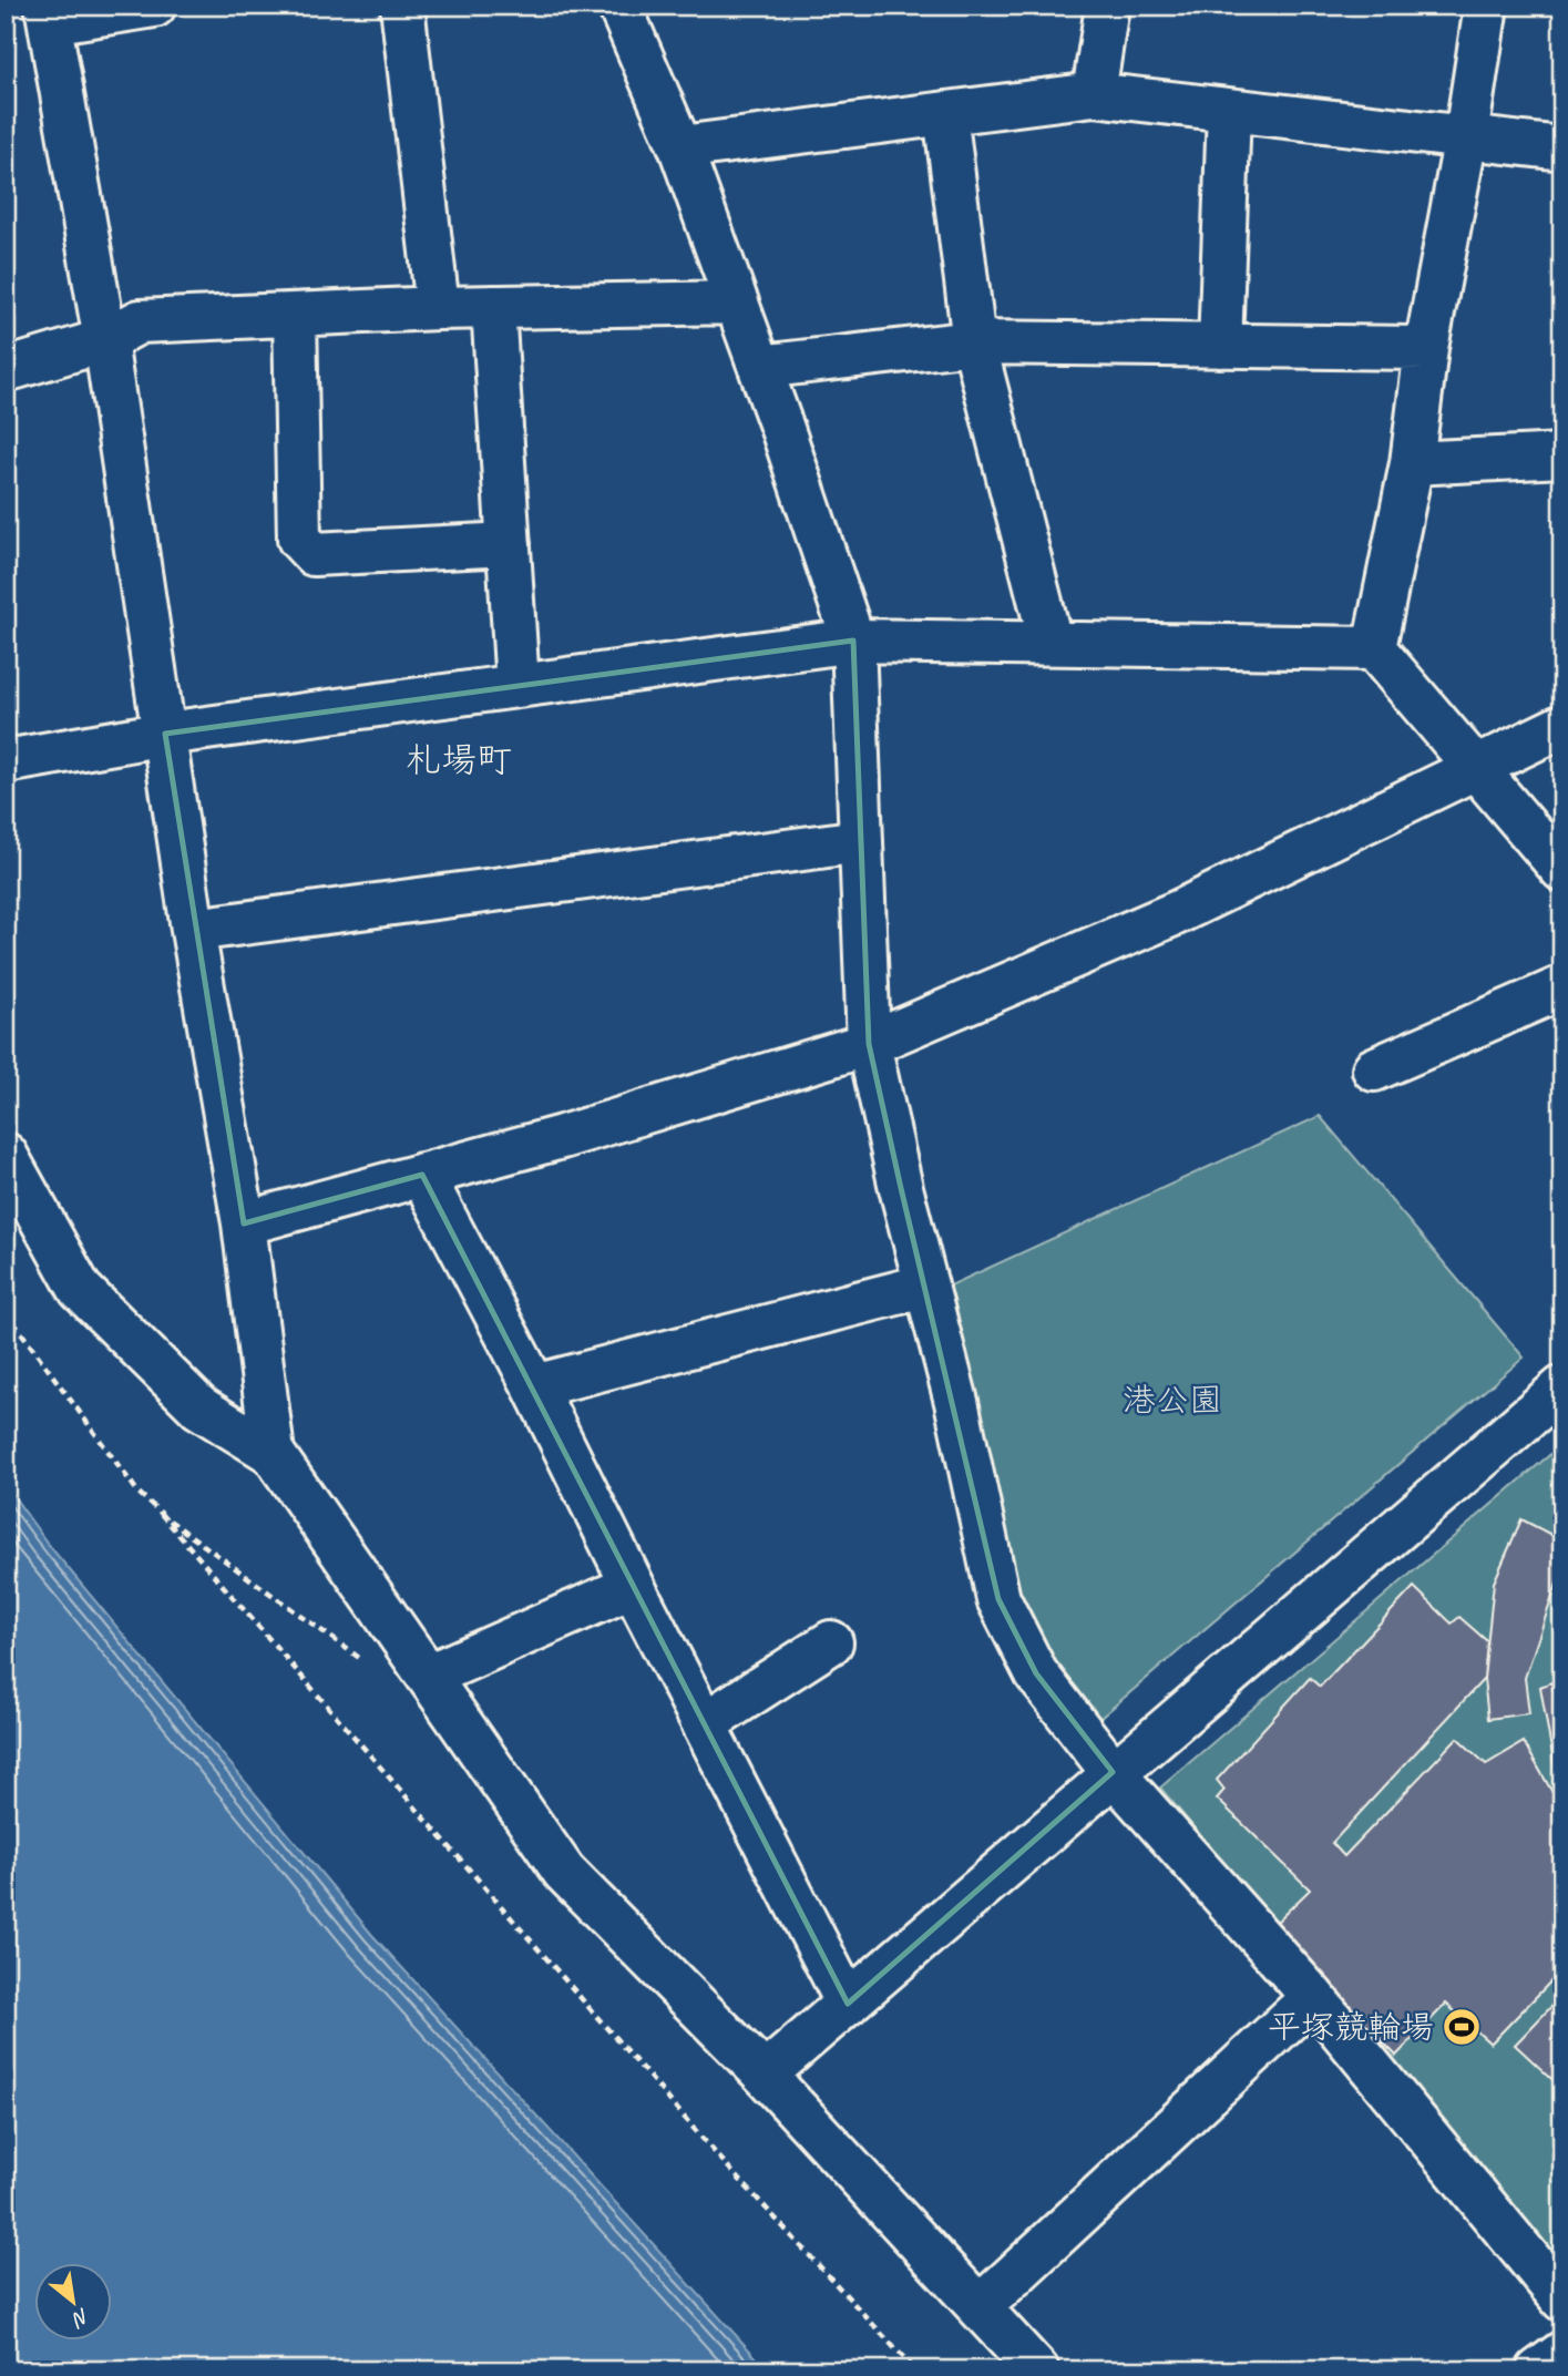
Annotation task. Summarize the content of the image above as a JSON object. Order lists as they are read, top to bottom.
{
  "districts": ["札場町"],
  "parks": ["港公園"],
  "places": {
    "sports": ["平塚競輪場"]
  },
  "north": "bottom right"
}
